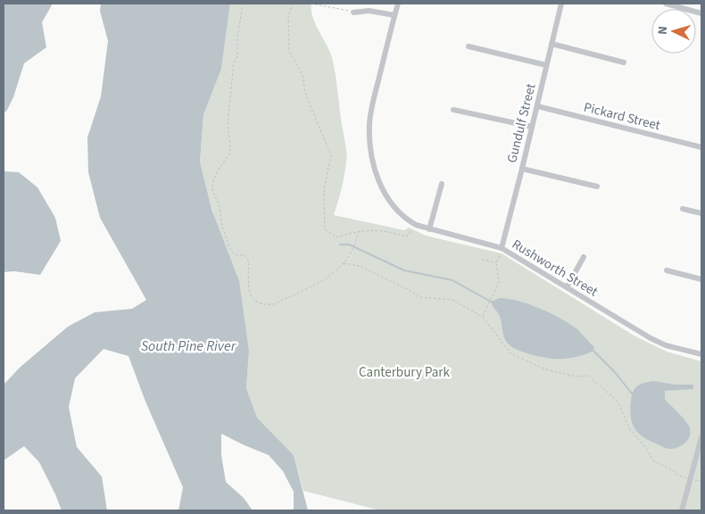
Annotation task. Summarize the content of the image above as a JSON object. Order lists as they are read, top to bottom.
{
  "streets": {
    "street": ["Pickard Street", "Gundulf Street", "Rushworth Street"]
  },
  "crossings": [
    ["Pickard Street", "Gundulf Street"],
    ["Gundulf Street", "Rushworth Street"]
  ],
  "water": ["South Pine River"],
  "parks": ["Canterbury Park"],
  "north": "left"
}
